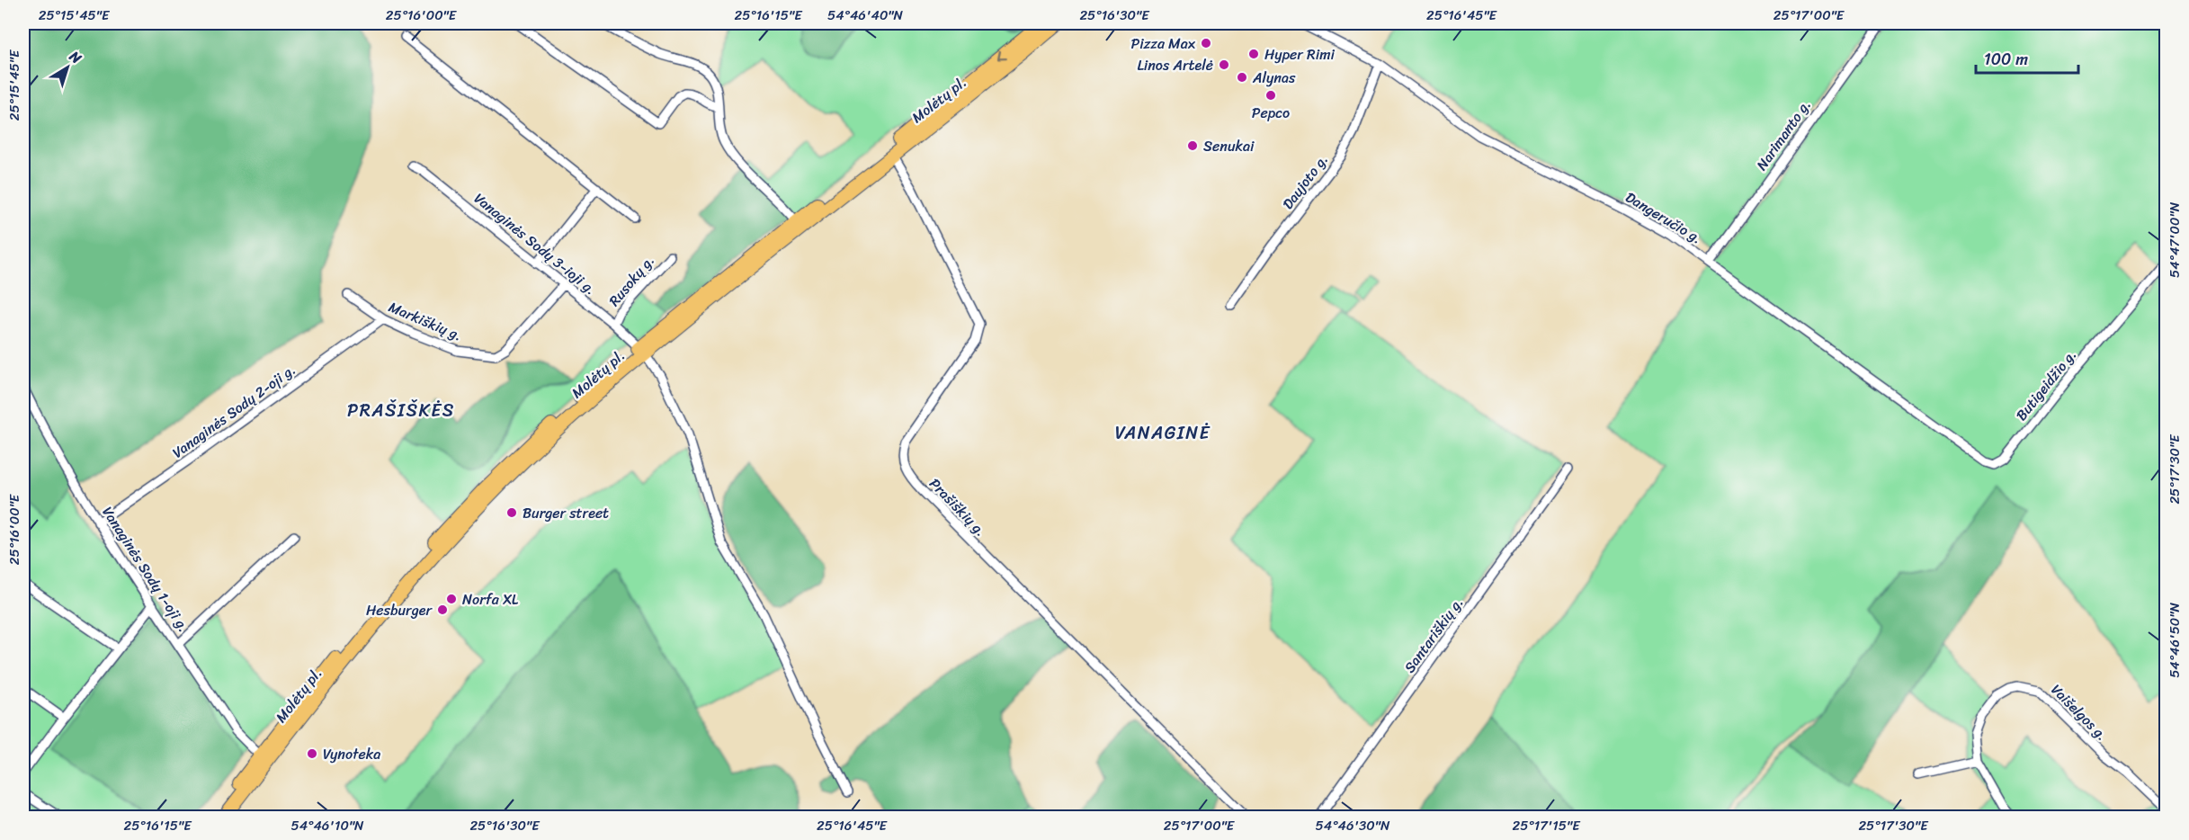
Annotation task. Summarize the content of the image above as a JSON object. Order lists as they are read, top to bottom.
{
  "streets": {
    "highway": ["Molėtų pl."],
    "street": [
      "Narimanto g.",
      "Daujoto g.",
      "Dangeručio g.",
      "Vanaginės Sodų 3-ioji g.",
      "Rusokų g.",
      "Markiškių g.",
      "Butigeidžio g.",
      "Vanaginės Sodų 2-oji g.",
      "Prašiškių g.",
      "Vanaginės Sodų 1-oji g.",
      "Santariškių g.",
      "Vaišelgos g."
    ]
  },
  "crossings": [
    ["Molėtų pl.", "Vanaginės Sodų 3-ioji g."],
    ["Molėtų pl.", "Prašiškių g."],
    ["Molėtų pl.", "Vanaginės Sodų 1-oji g."],
    ["Narimanto g.", "Dangeručio g."],
    ["Daujoto g.", "Dangeručio g."],
    ["Dangeručio g.", "Butigeidžio g."],
    ["Vanaginės Sodų 3-ioji g.", "Rusokų g."],
    ["Vanaginės Sodų 3-ioji g.", "Markiškių g."],
    ["Markiškių g.", "Vanaginės Sodų 2-oji g."],
    ["Vanaginės Sodų 2-oji g.", "Vanaginės Sodų 1-oji g."]
  ],
  "districts": ["PRAŠIŠKĖS", "VANAGINĖ"],
  "places": [
    "Pizza Max",
    "Hyper Rimi",
    "Linos Artelė",
    "Alynas",
    "Pepco",
    "Senukai",
    "Burger street",
    "Norfa XL",
    "Hesburger",
    "Vynoteka"
  ],
  "scale_bar": "100 m",
  "north": "top right",
  "coordinates": [
    "25°15'45\"E",
    "25°16'00\"E",
    "25°16'15\"E",
    "54°46'40\"N",
    "25°16'30\"E",
    "25°16'45\"E",
    "25°17'00\"E",
    "54°47'00\"N",
    "25°17'30\"E",
    "54°46'50\"N",
    "54°46'10\"N",
    "54°46'30\"N",
    "25°17'15\"E"
  ]
}
